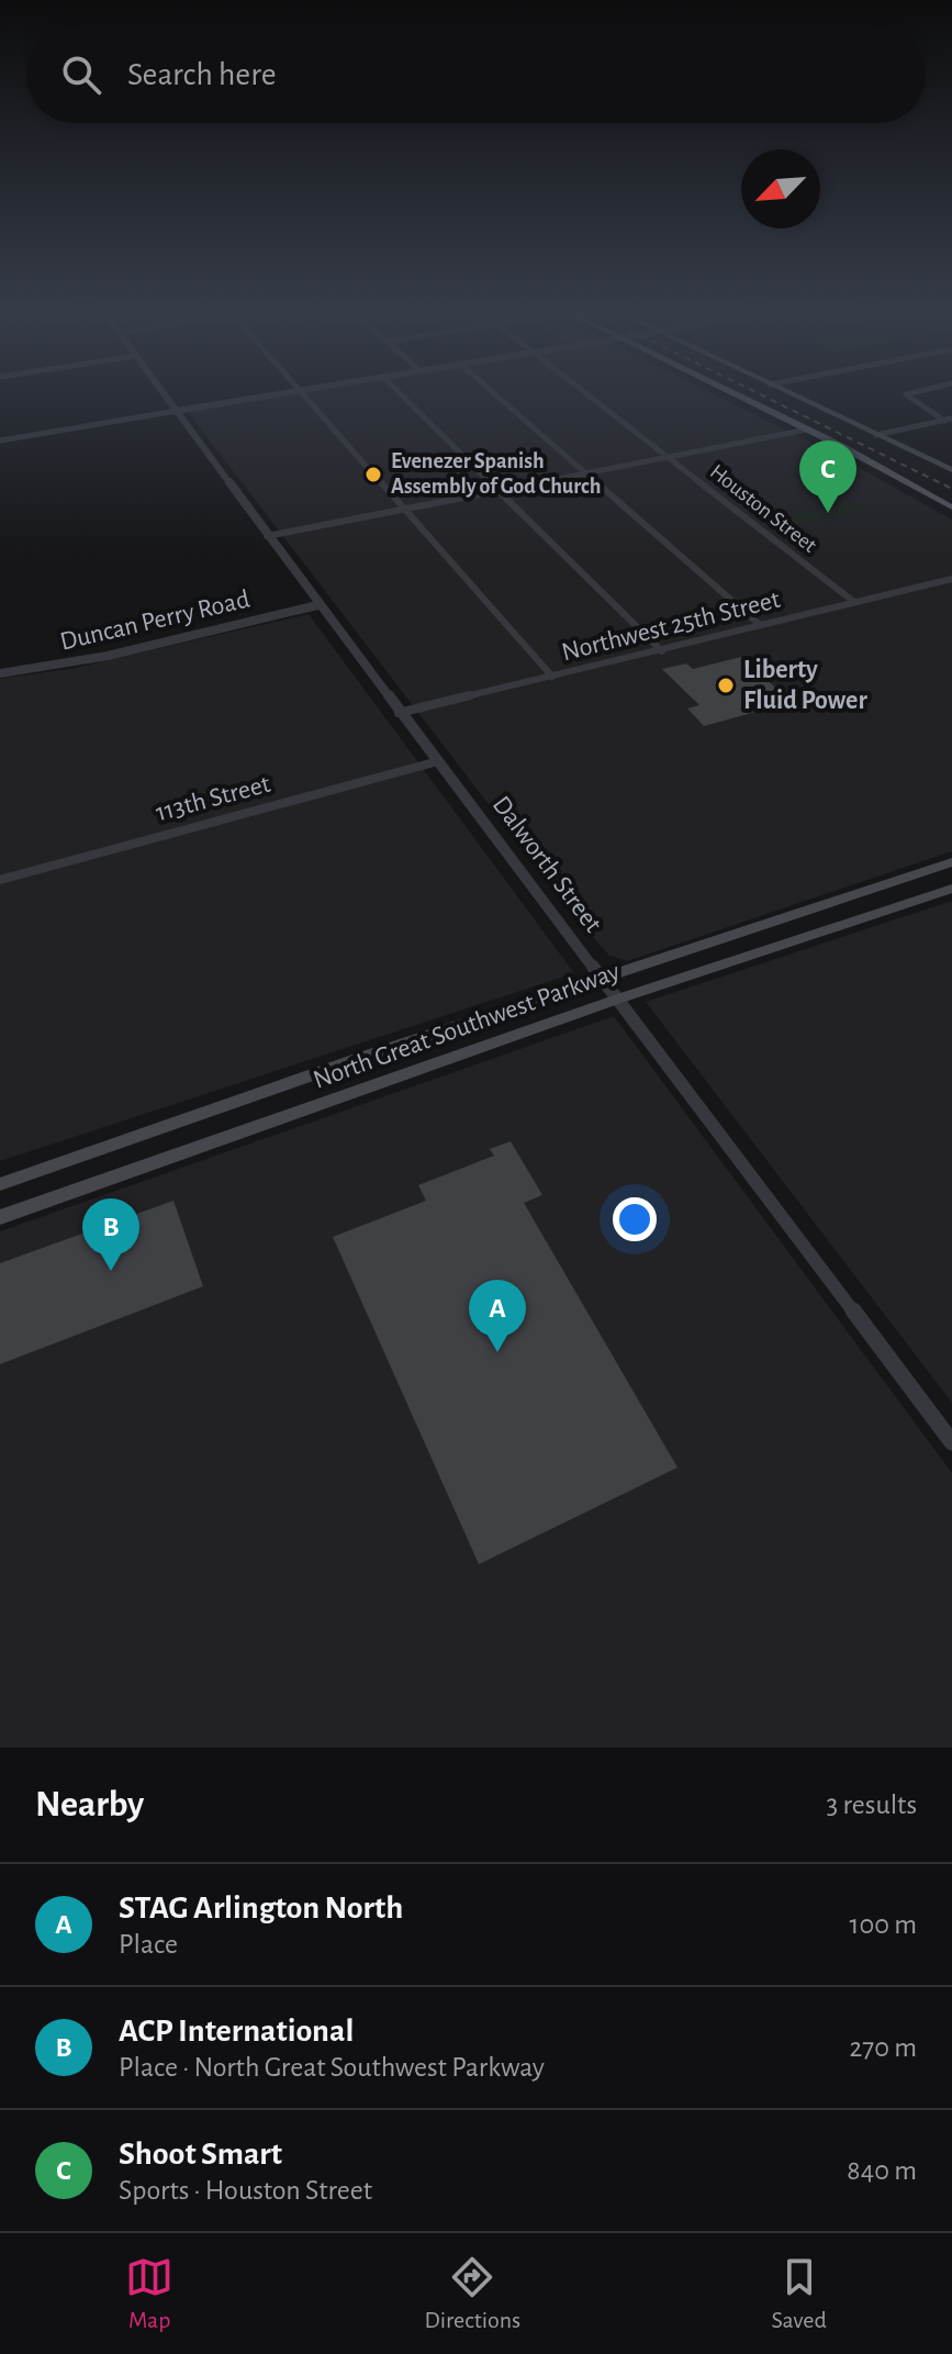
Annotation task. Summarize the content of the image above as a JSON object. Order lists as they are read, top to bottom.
{
  "streets": {
    "main road": ["North Great Southwest Parkway"],
    "street": [
      "Houston Street",
      "Duncan Perry Road",
      "Northwest 25th Street",
      "113th Street",
      "Dalworth Street"
    ]
  },
  "crossings": [
    ["Houston Street", "Northwest 25th Street"],
    ["Duncan Perry Road", "Dalworth Street"],
    ["Northwest 25th Street", "Dalworth Street"],
    ["113th Street", "Dalworth Street"],
    ["Dalworth Street", "North Great Southwest Parkway"]
  ],
  "places": ["Evenezer Spanish Assembly of God Church", "Liberty Fluid Power"],
  "north": "bottom left",
  "page": {
    "search": "Search here",
    "pins": ["C", "B", "A"],
    "heading": ["Nearby", "3 results"],
    "list": [
      {
        "mark": "A",
        "name": "STAG Arlington North",
        "note": "Place",
        "value": "100 m"
      },
      {
        "mark": "B",
        "name": "ACP International",
        "note": "Place · North Great Southwest Parkway",
        "value": "270 m"
      },
      {
        "mark": "C",
        "name": "Shoot Smart",
        "note": "Sports · Houston Street",
        "value": "840 m"
      }
    ],
    "nav": ["Map", "Directions", "Saved"]
  }
}
